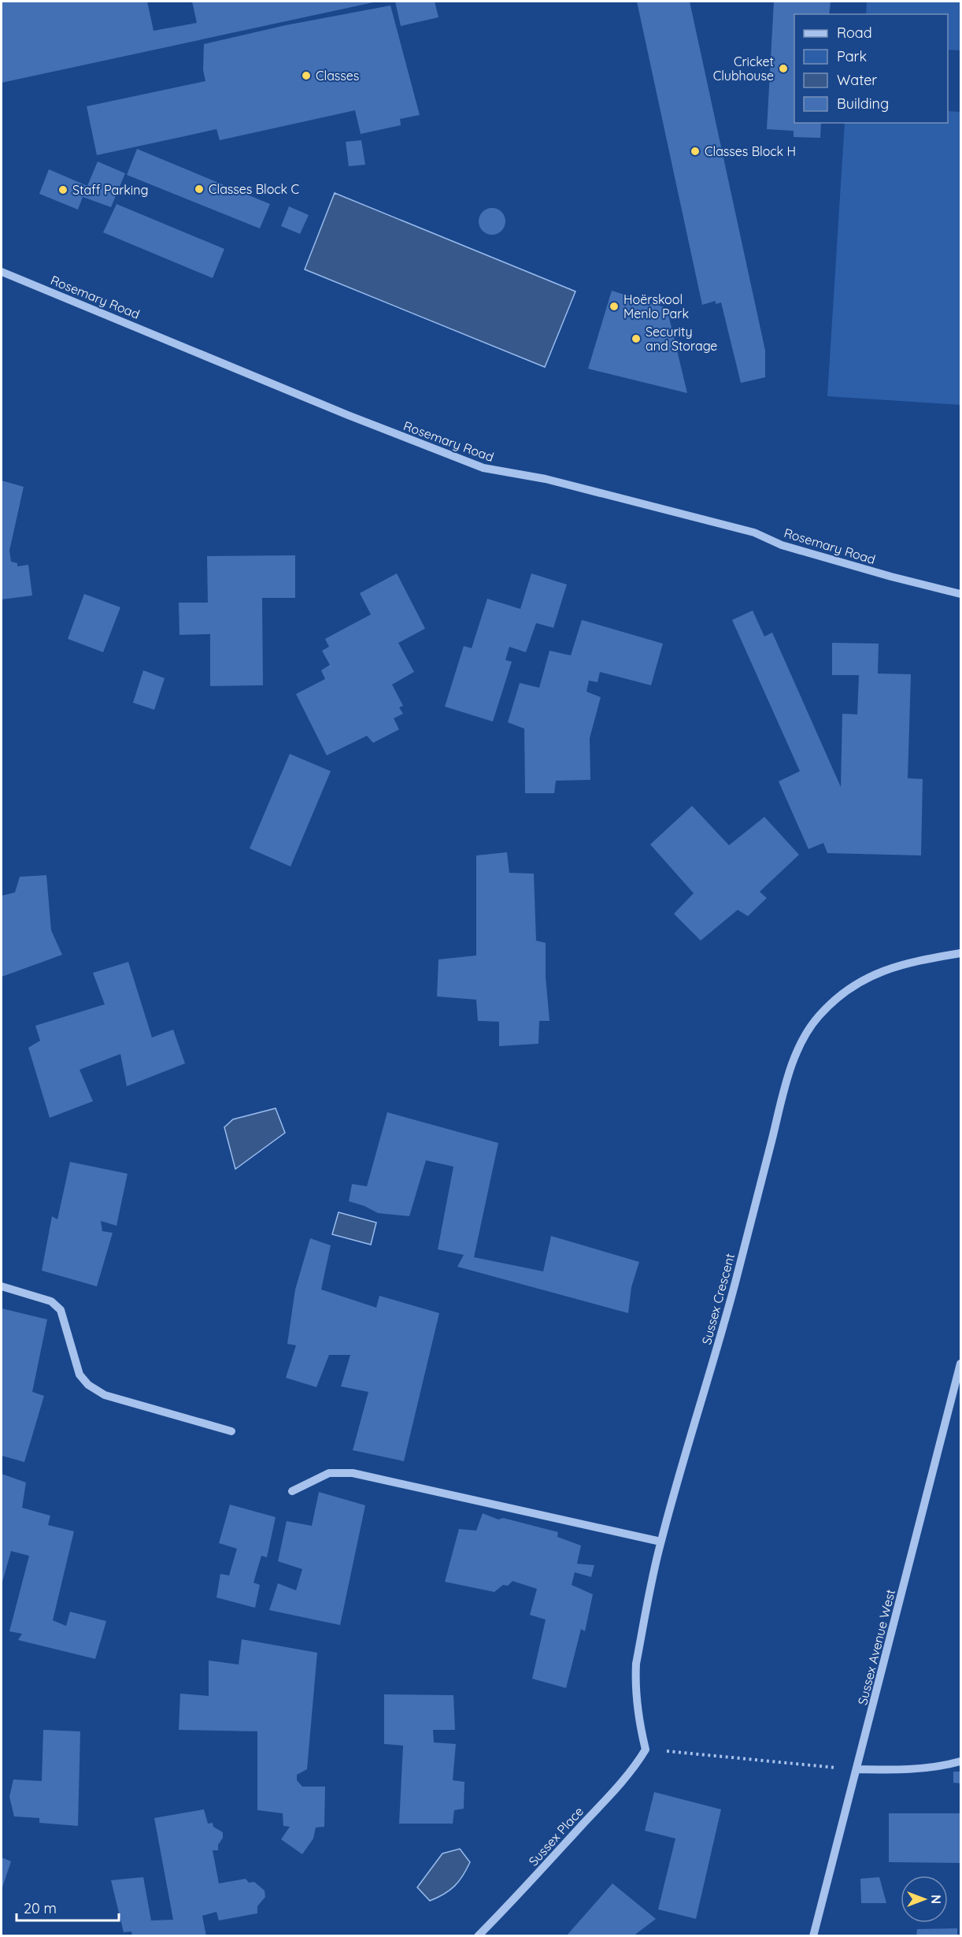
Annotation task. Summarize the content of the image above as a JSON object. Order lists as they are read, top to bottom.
{
  "streets": {
    "street": [
      "Rosemary Road",
      "Sussex Crescent",
      "Sussex Avenue West",
      "Sussex Place"
    ]
  },
  "crossings": [
    ["Sussex Crescent", "Sussex Place"]
  ],
  "places": [
    "Cricket Clubhouse",
    "Classes",
    "Classes Block H",
    "Classes Block C",
    "Staff Parking",
    "Hoërskool Menlo Park",
    "Security and Storage"
  ],
  "legend": [
    "Road",
    "Park",
    "Water",
    "Building"
  ],
  "scale_bar": "20 m",
  "north": "right"
}
